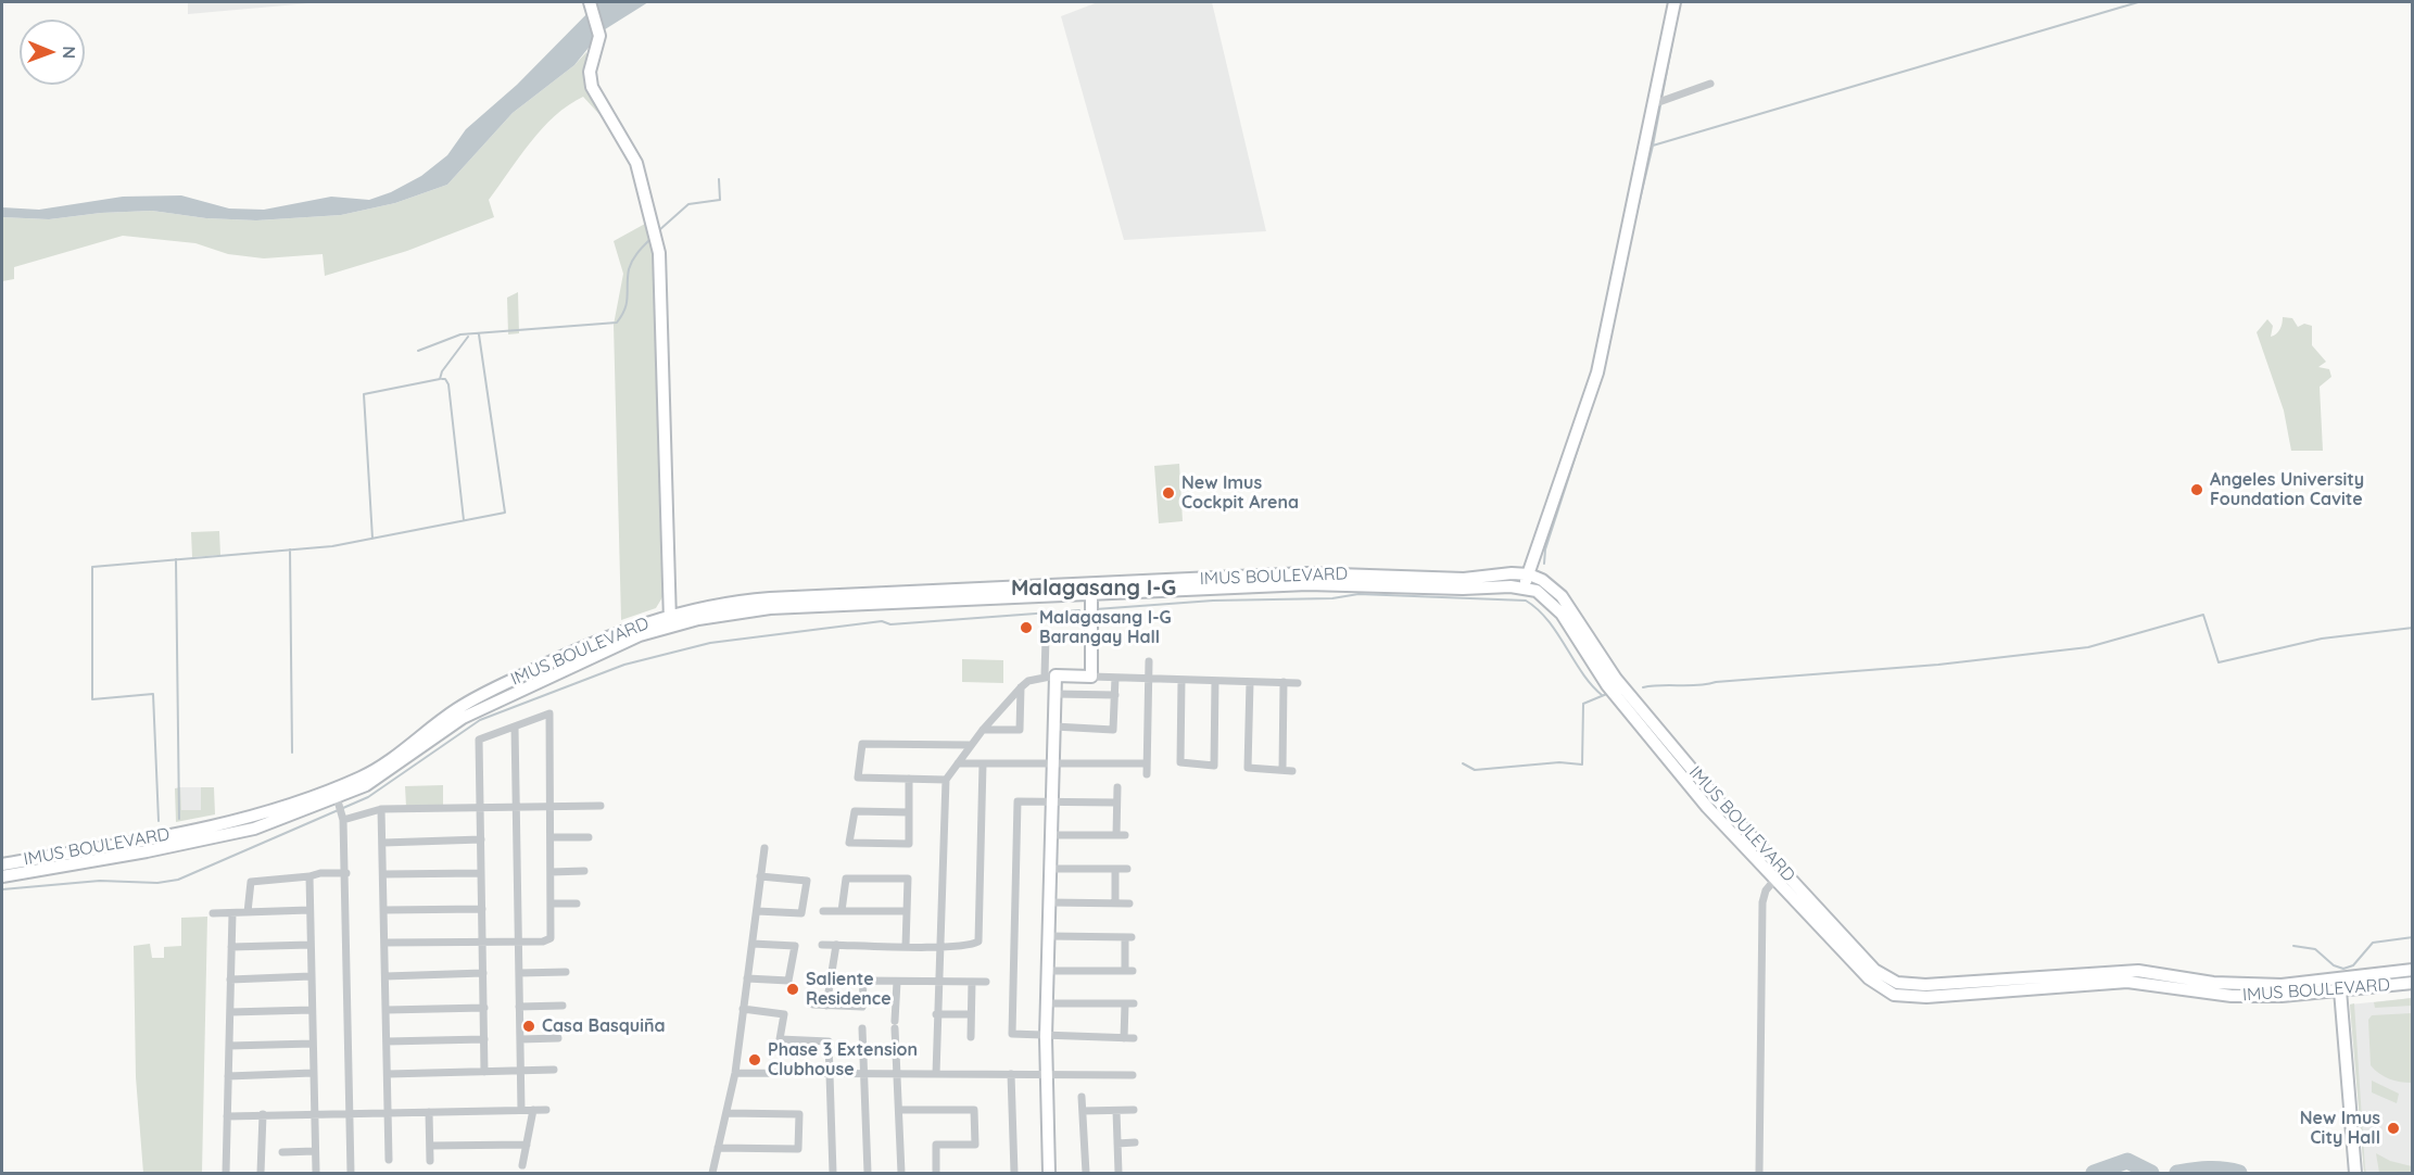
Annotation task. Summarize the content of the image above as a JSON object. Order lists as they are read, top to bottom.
{
  "streets": {
    "main road": ["IMUS BOULEVARD"]
  },
  "districts": ["Malagasang I-G"],
  "places": [
    "Angeles University Foundation Cavite",
    "New Imus Cockpit Arena",
    "Malagasang I-G Barangay Hall",
    "Saliente Residence",
    "Casa Basquiña",
    "Phase 3 Extension Clubhouse",
    "New Imus City Hall"
  ],
  "north": "right"
}
